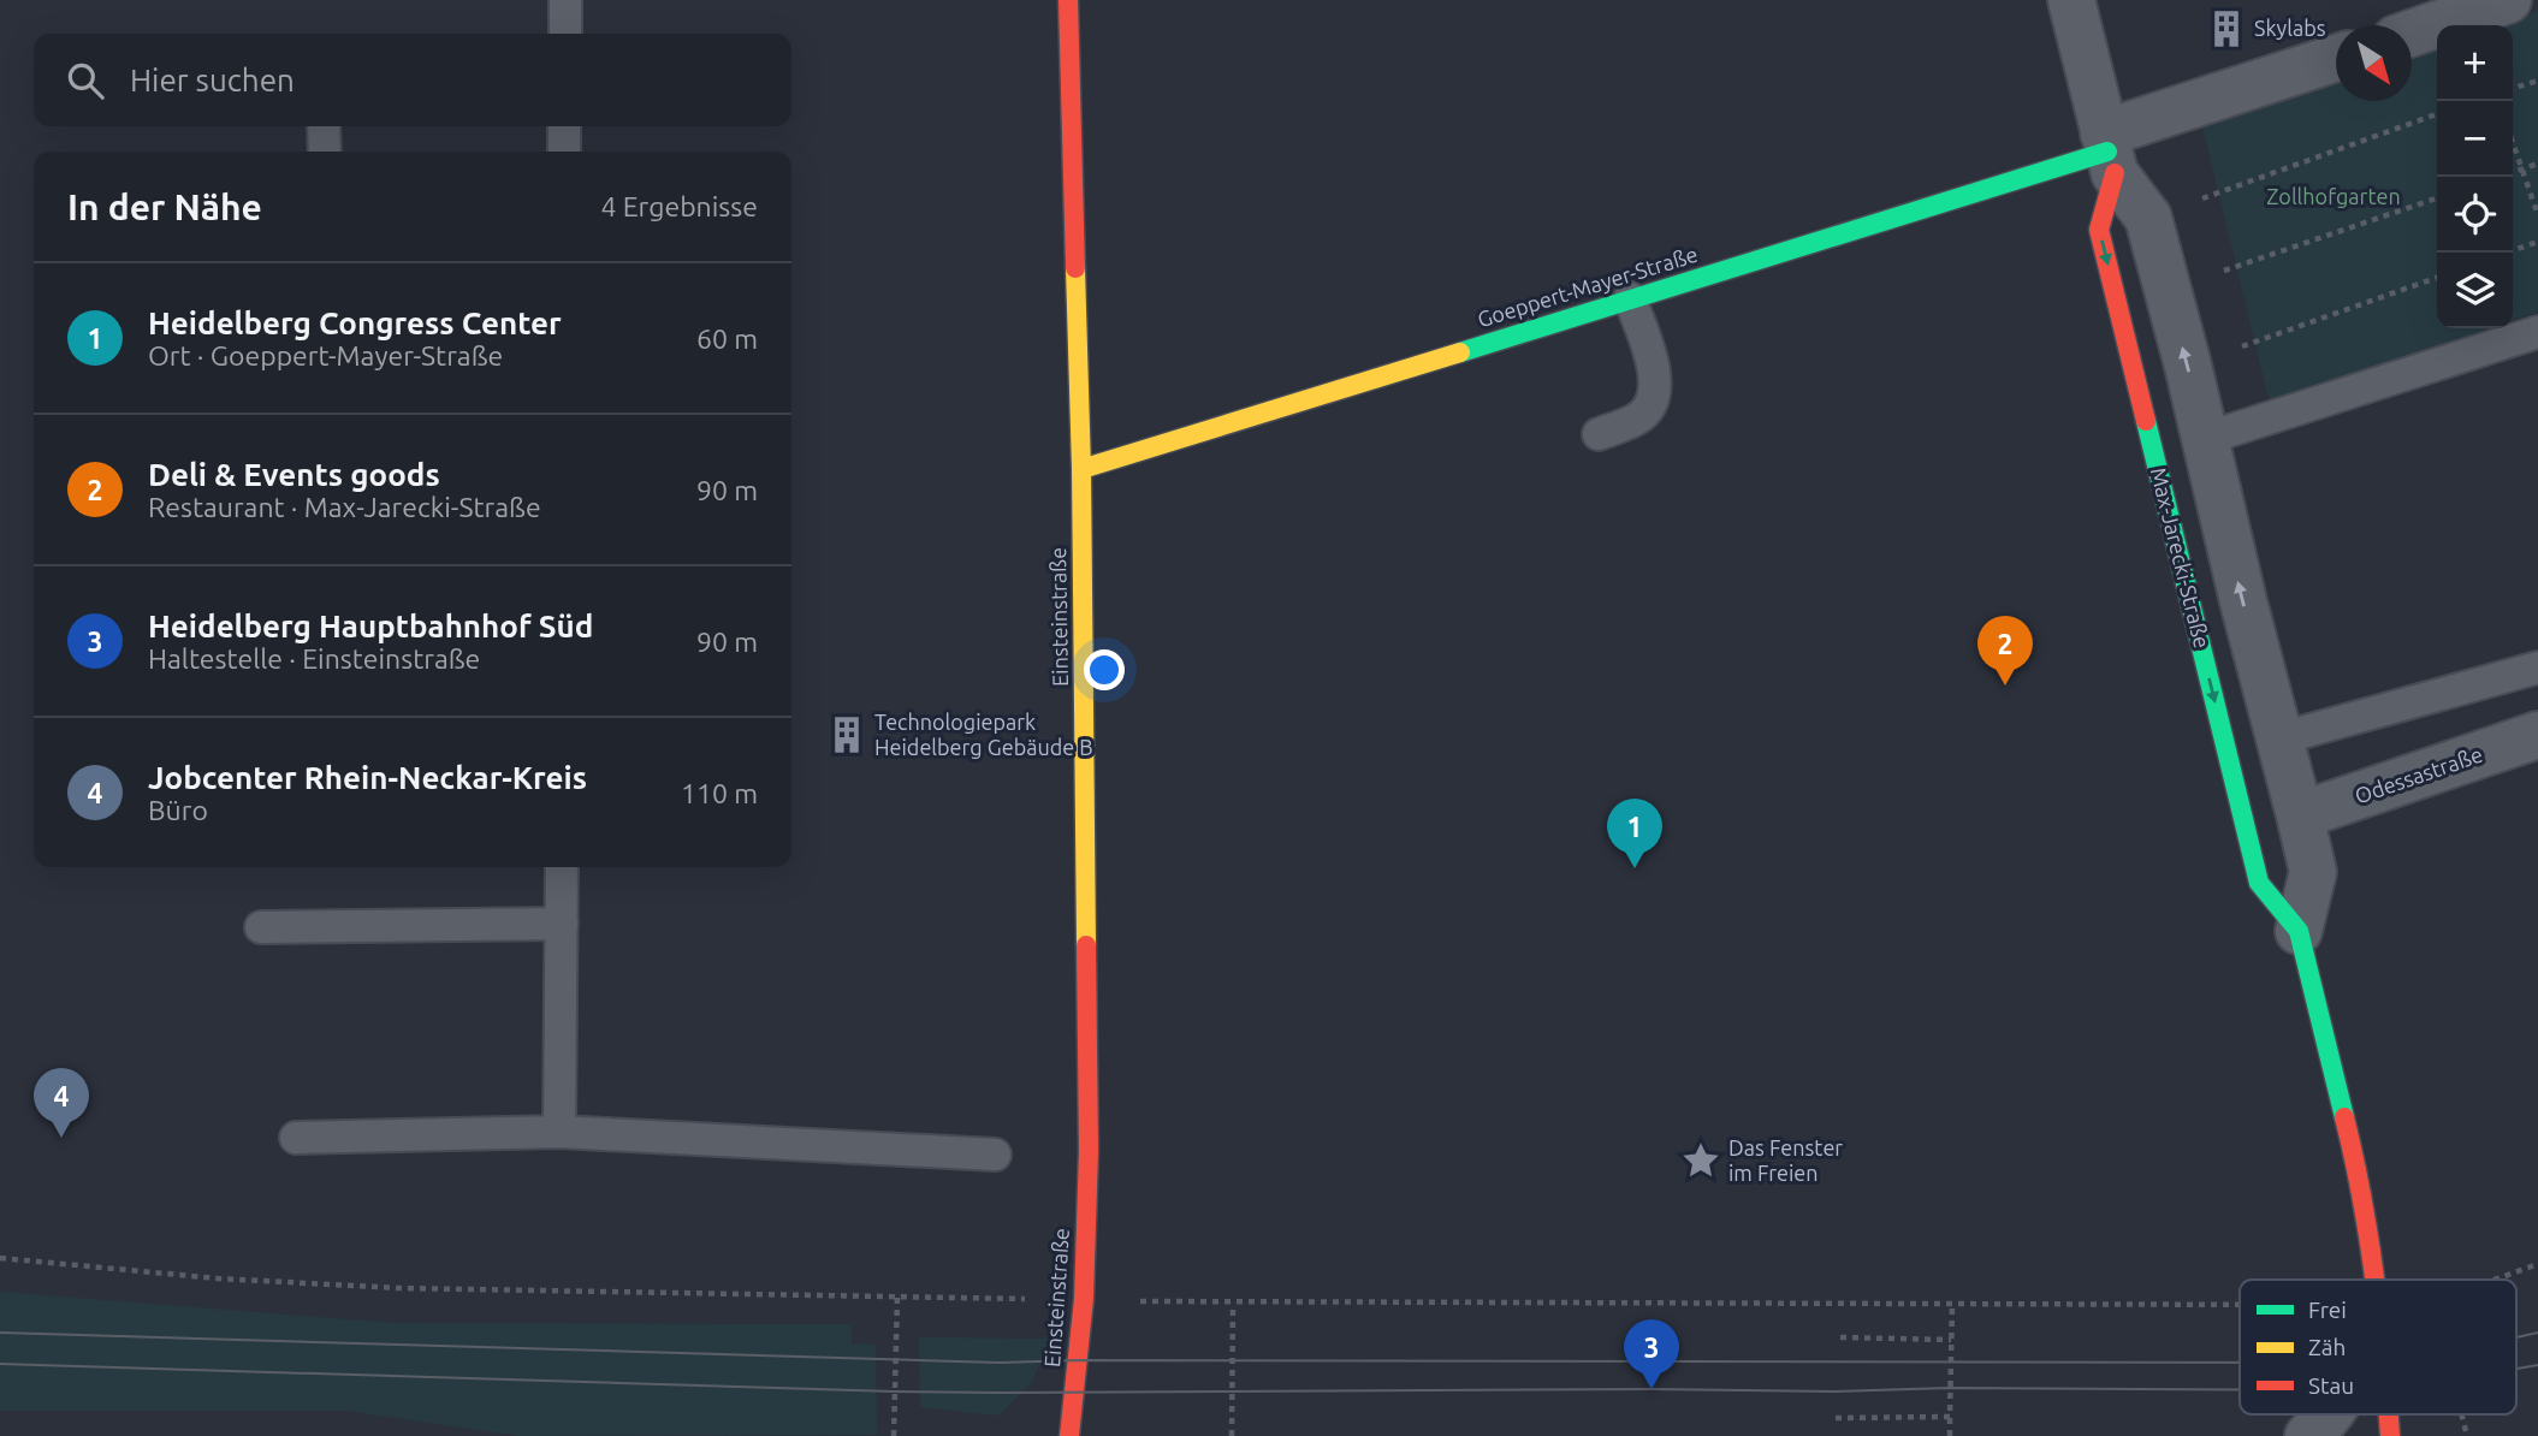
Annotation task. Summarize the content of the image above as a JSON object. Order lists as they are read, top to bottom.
{
  "streets": {
    "street": [
      "Goeppert-Mayer-Straße",
      "Max-Jarecki-Straße",
      "Einsteinstraße",
      "Odessastraße"
    ]
  },
  "crossings": [
    ["Goeppert-Mayer-Straße", "Max-Jarecki-Straße"],
    ["Goeppert-Mayer-Straße", "Einsteinstraße"],
    ["Max-Jarecki-Straße", "Odessastraße"]
  ],
  "parks": ["Zollhofgarten"],
  "places": {
    "building": ["Skylabs", "Technologiepark Heidelberg Gebäude B"],
    "place": ["Das Fenster im Freien"]
  },
  "legend": ["Frei", "Zäh", "Stau"],
  "north": "bottom right",
  "page": {
    "map_buttons": ["+", "−"],
    "search": "Hier suchen",
    "heading": ["In der Nähe", "4 Ergebnisse"],
    "list": [
      {
        "mark": "1",
        "name": "Heidelberg Congress Center",
        "note": "Ort · Goeppert-Mayer-Straße",
        "value": "60 m"
      },
      {
        "mark": "2",
        "name": "Deli & Events goods",
        "note": "Restaurant · Max-Jarecki-Straße",
        "value": "90 m"
      },
      {
        "mark": "3",
        "name": "Heidelberg Hauptbahnhof Süd",
        "note": "Haltestelle · Einsteinstraße",
        "value": "90 m"
      },
      {
        "mark": "4",
        "name": "Jobcenter Rhein-Neckar-Kreis",
        "note": "Büro",
        "value": "110 m"
      }
    ],
    "pins": [
      "2",
      "1",
      "4",
      "3"
    ]
  }
}
